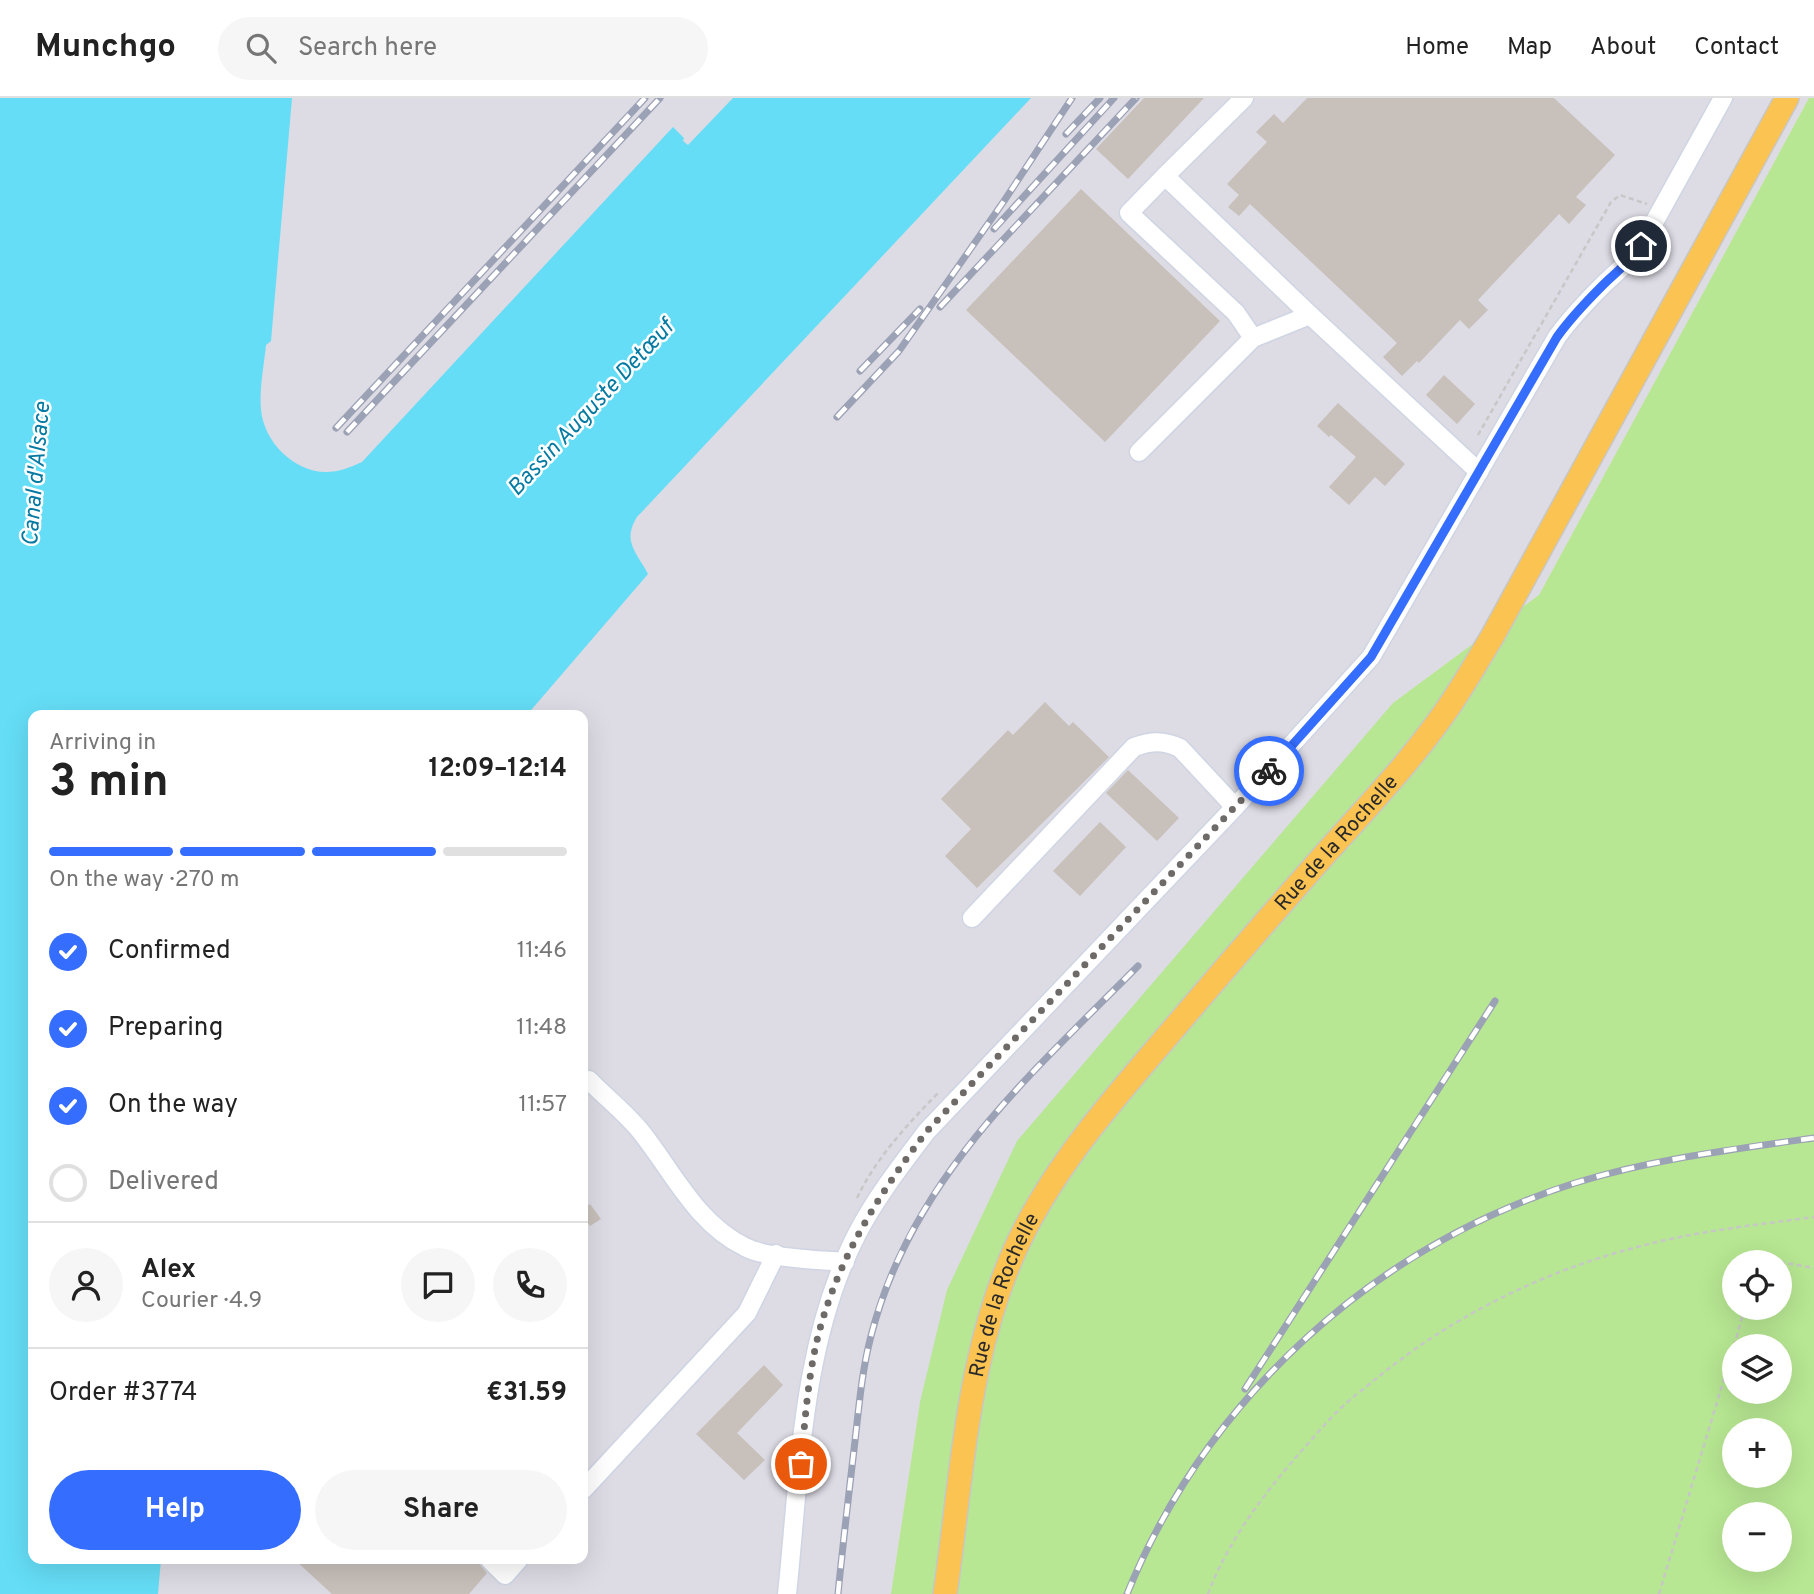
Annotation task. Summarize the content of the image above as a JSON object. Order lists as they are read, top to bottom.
{
  "streets": {
    "main road": ["Rue de la Rochelle"]
  },
  "water": ["Bassin Auguste Detœuf", "Canal d'Alsace"],
  "page": {
    "header": "Munchgo",
    "search": "Search here",
    "nav": [
      "Home",
      "Map",
      "About",
      "Contact"
    ],
    "heading": ["3 min", "Arriving in", "12:09–12:14"],
    "panel": [
      "Alex",
      "Courier · 4.9",
      "Order #3774",
      "€31.59"
    ],
    "bar": "On the way · 270 m",
    "list": [
      ["Confirmed", "11:46"],
      ["Preparing", "11:48"],
      ["On the way", "11:57"],
      "Delivered"
    ],
    "map_buttons": ["+", "−"],
    "buttons": ["Help", "Share"]
  }
}
